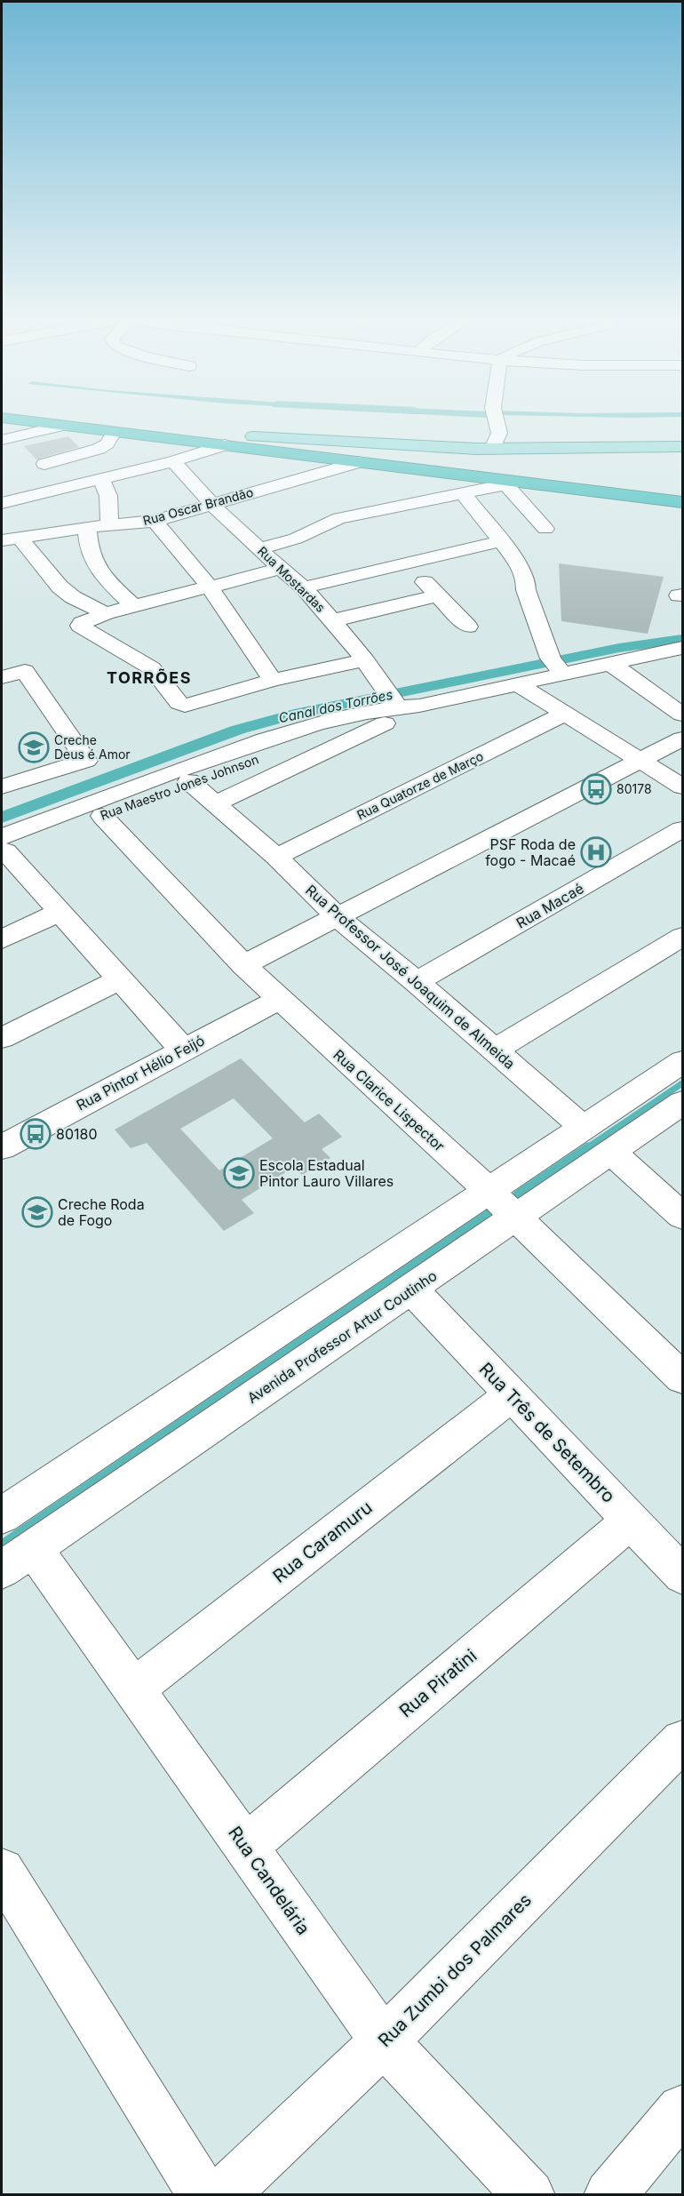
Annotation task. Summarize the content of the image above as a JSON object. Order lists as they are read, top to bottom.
{
  "streets": {
    "street": [
      "Rua Oscar Brandão",
      "Rua Mostardas",
      "Rua Quatorze de Março",
      "Rua Maestro Jones Johnson",
      "Rua Macaé",
      "Rua Professor José Joaquim de Almeida",
      "Rua Pintor Hélio Feijó",
      "Rua Clarice Lispector",
      "Avenida Professor Artur Coutinho",
      "Rua Três de Setembro",
      "Rua Caramuru",
      "Rua Piratini",
      "Rua Candelária",
      "Rua Zumbi dos Palmares"
    ]
  },
  "crossings": [
    ["Rua Oscar Brandão", "Rua Mostardas"],
    ["Rua Mostardas", "Rua Maestro Jones Johnson"],
    ["Rua Quatorze de Março", "Rua Professor José Joaquim de Almeida"],
    ["Rua Maestro Jones Johnson", "Rua Professor José Joaquim de Almeida"],
    ["Rua Maestro Jones Johnson", "Rua Clarice Lispector"],
    ["Rua Macaé", "Rua Professor José Joaquim de Almeida"],
    ["Rua Pintor Hélio Feijó", "Rua Clarice Lispector"],
    ["Rua Clarice Lispector", "Avenida Professor Artur Coutinho"],
    ["Avenida Professor Artur Coutinho", "Rua Três de Setembro"],
    ["Avenida Professor Artur Coutinho", "Rua Candelária"],
    ["Rua Três de Setembro", "Rua Caramuru"],
    ["Rua Três de Setembro", "Rua Piratini"],
    ["Rua Caramuru", "Rua Candelária"],
    ["Rua Piratini", "Rua Candelária"],
    ["Rua Candelária", "Rua Zumbi dos Palmares"]
  ],
  "districts": ["TORRÕES"],
  "water": ["Canal dos Torrões"],
  "places": {
    "school or university": ["Creche Deus é Amor", "Escola Estadual Pintor Lauro Villares", "Creche Roda de Fogo"],
    "bus stop": ["80178", "80180"],
    "hospital": ["PSF Roda de fogo - Macaé"]
  }
}
